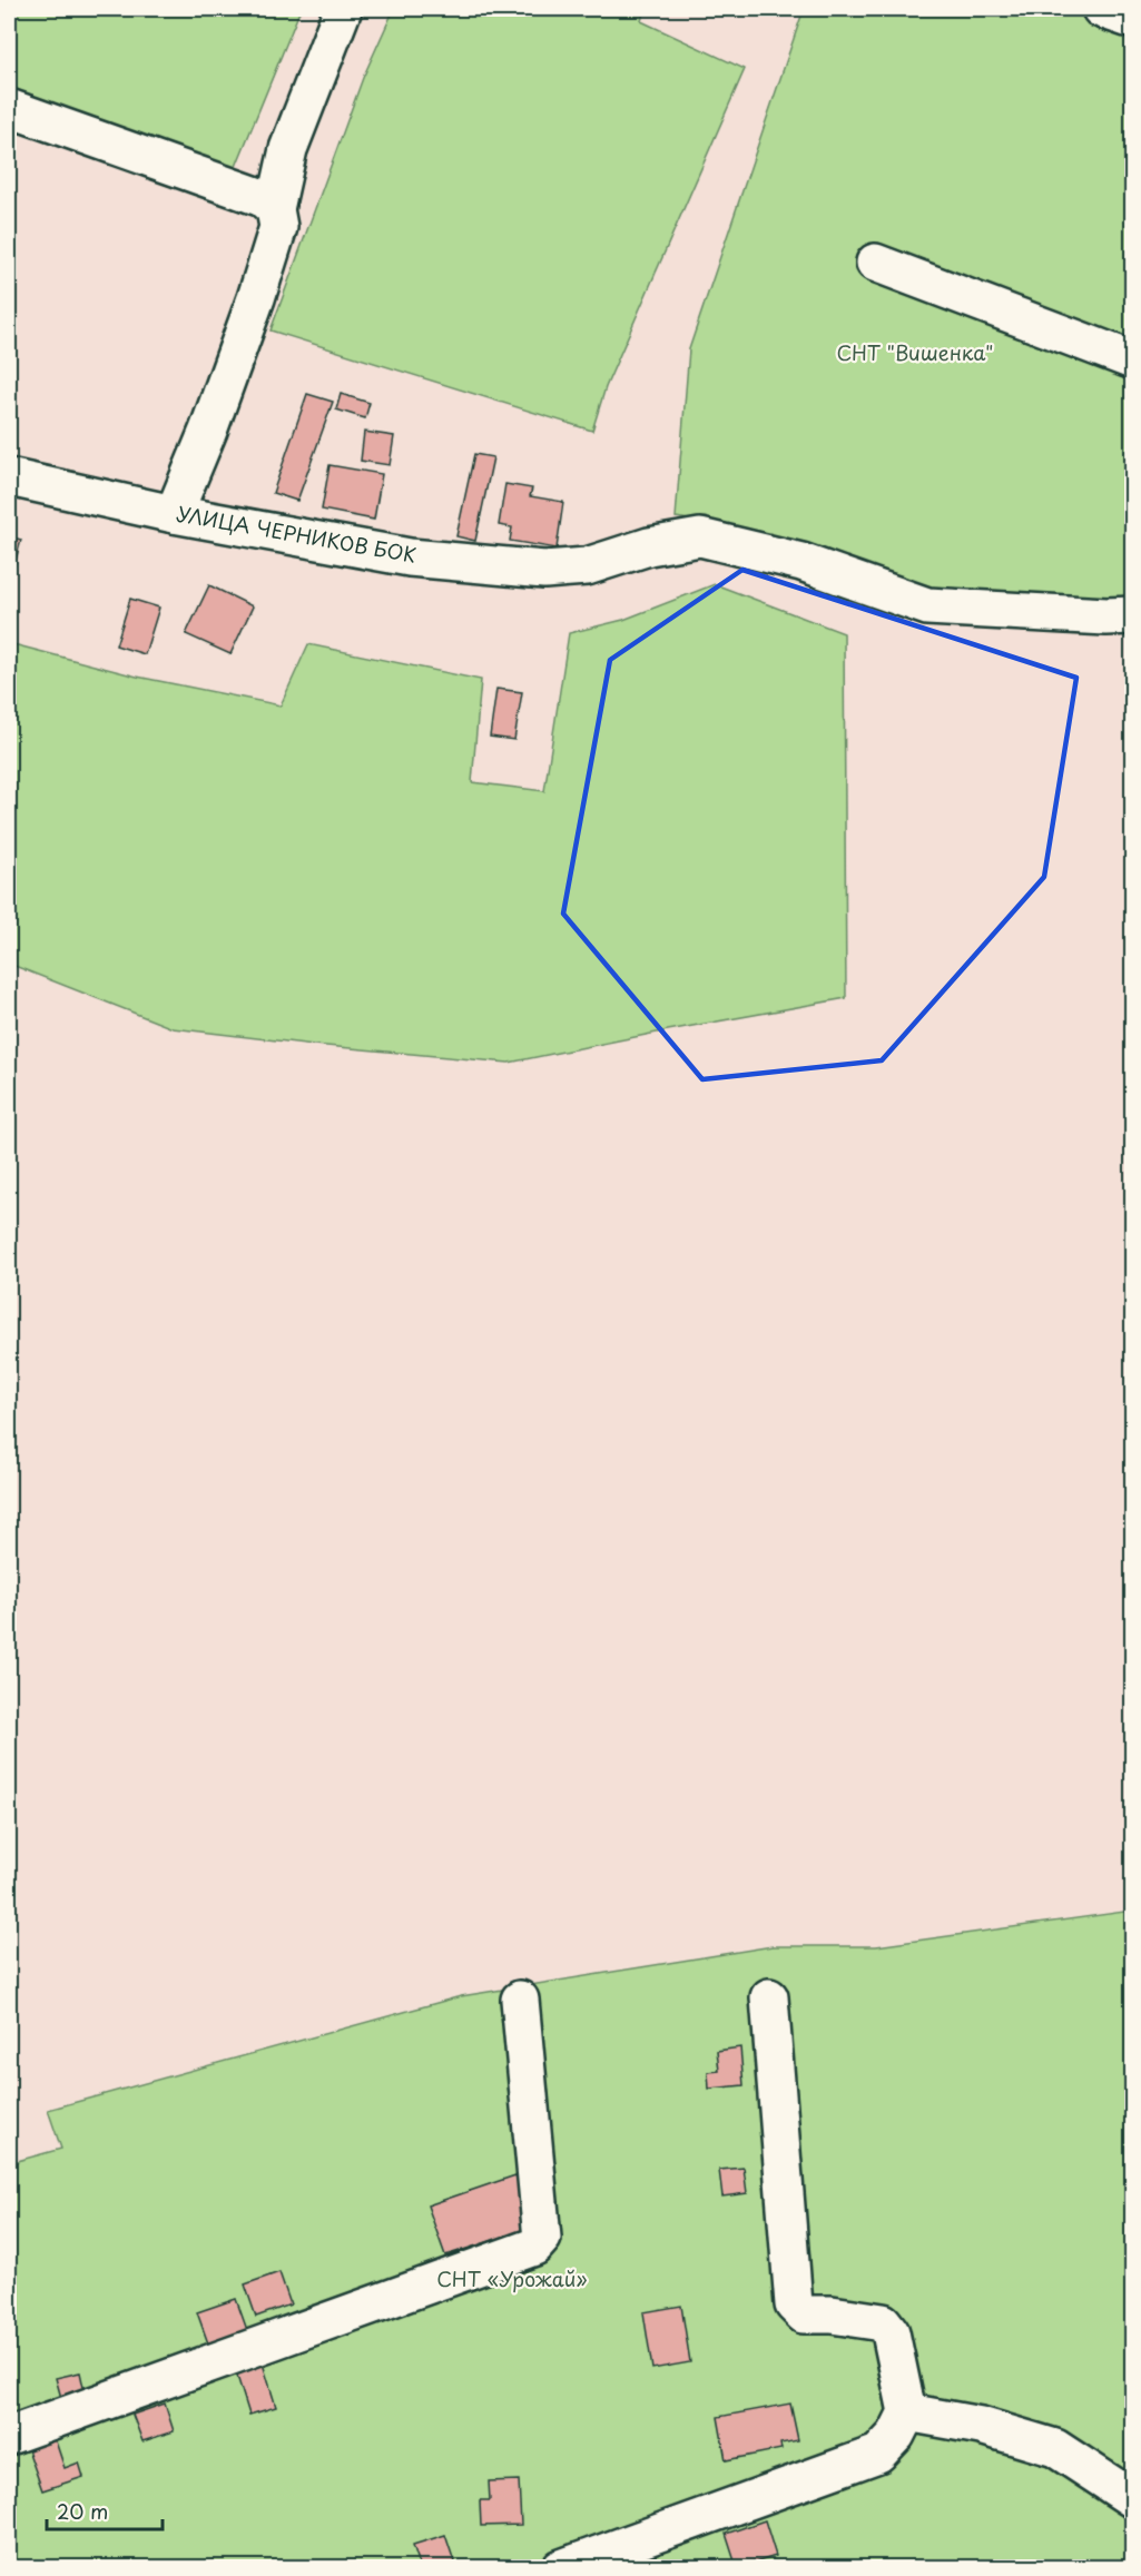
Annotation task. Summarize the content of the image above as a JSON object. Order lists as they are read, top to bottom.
{
  "streets": {
    "street": ["УЛИЦА ЧЕРНИКОВ БОК"]
  },
  "parks": ["СНТ \"Вишенка\"", "СНТ «Урожай»"],
  "scale_bar": "20 m"
}
